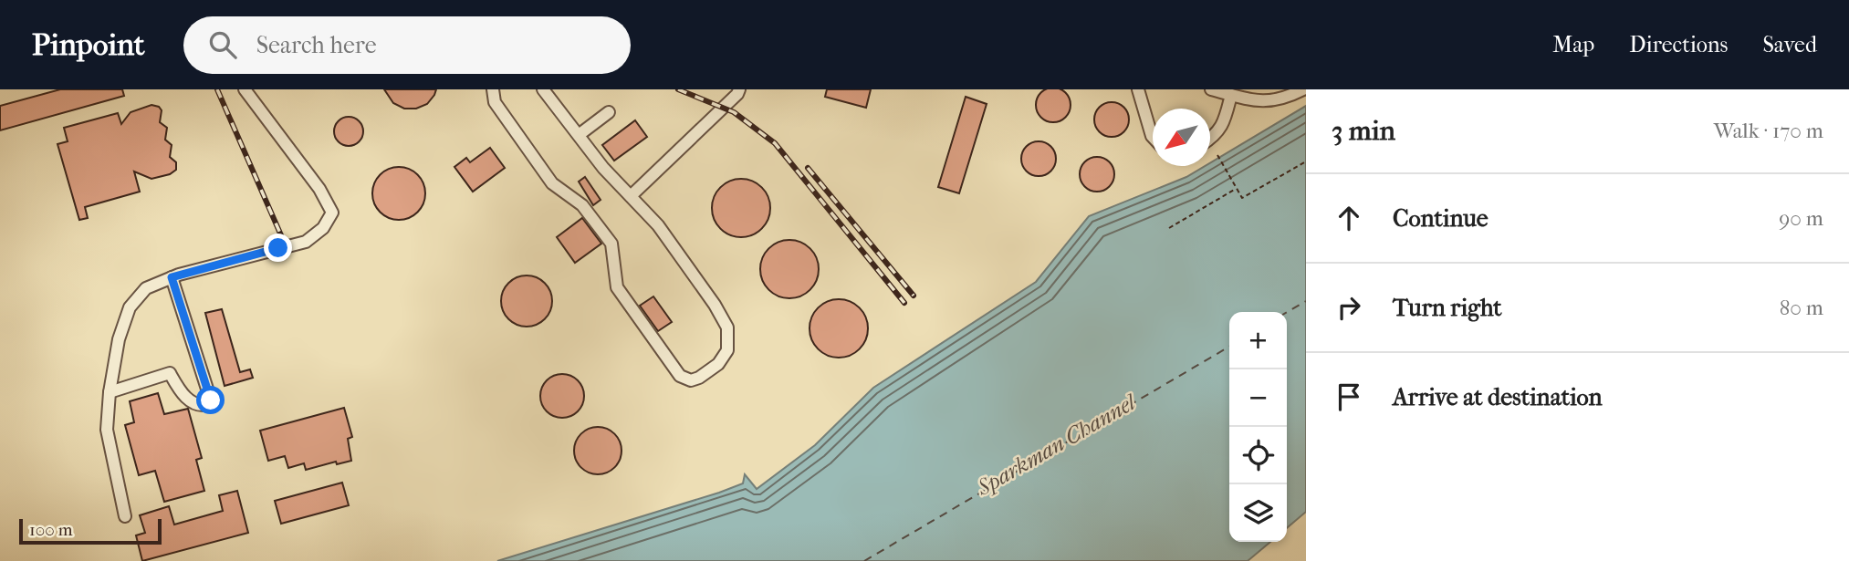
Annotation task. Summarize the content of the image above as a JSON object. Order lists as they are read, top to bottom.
{
  "water": ["Sparkman Channel"],
  "scale_bar": "100 m",
  "north": "bottom left",
  "page": {
    "header": "Pinpoint",
    "search": "Search here",
    "nav": ["Map", "Directions", "Saved"],
    "heading": ["3 min", "Walk · 170 m"],
    "list": [
      ["Continue", "90 m"],
      ["Turn right", "80 m"],
      "Arrive at destination"
    ],
    "map_buttons": ["+", "−"],
    "scale": "100 m"
  }
}
